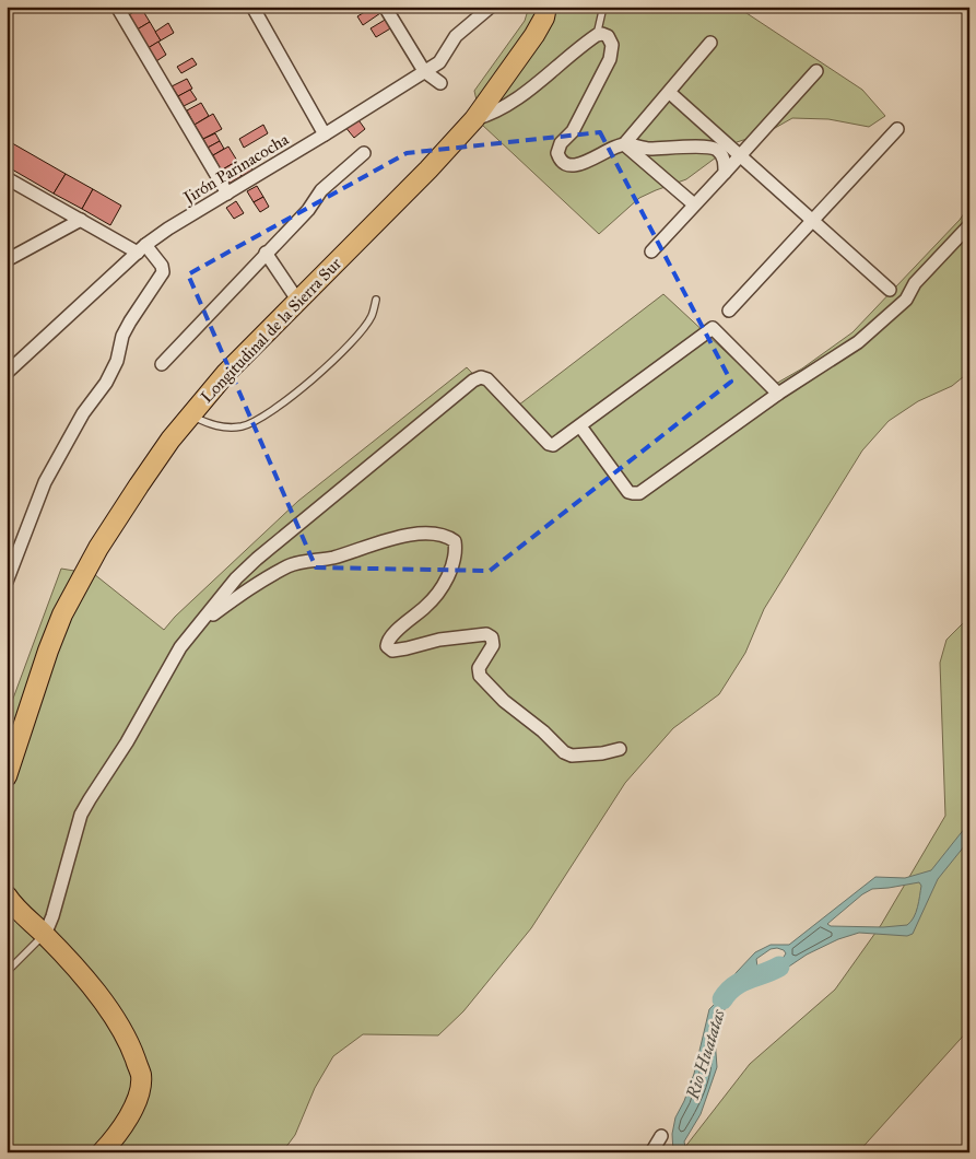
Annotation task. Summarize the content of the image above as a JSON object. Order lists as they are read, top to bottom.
{
  "streets": {
    "main road": ["Longitudinal de la Sierra Sur"],
    "street": ["Jirón Parinacocha"]
  },
  "water": ["Rio Huatatas"]
}
